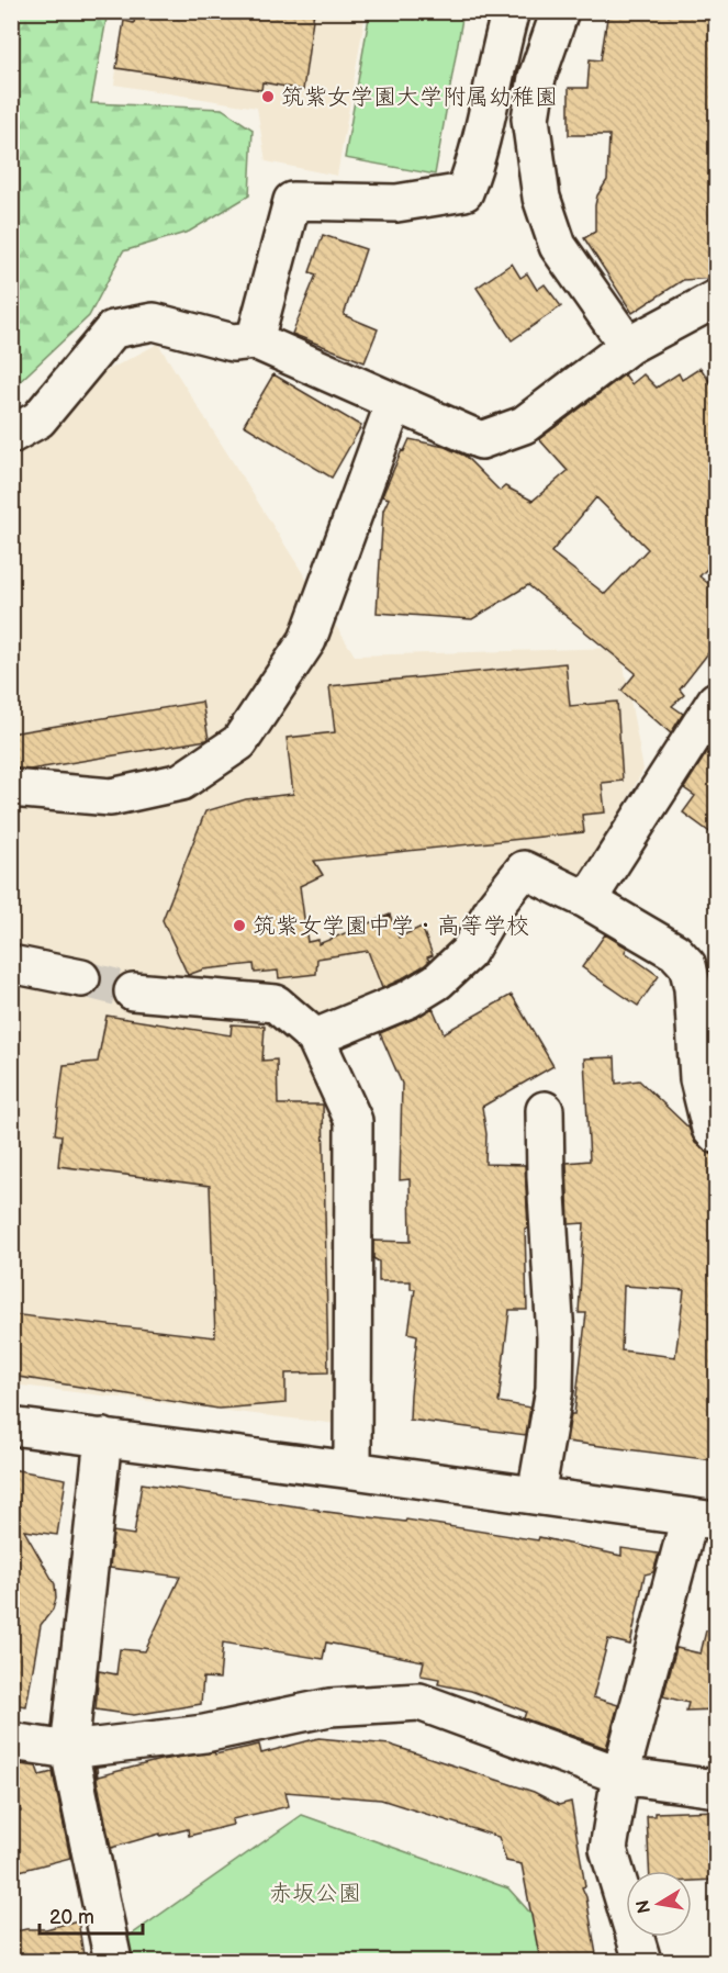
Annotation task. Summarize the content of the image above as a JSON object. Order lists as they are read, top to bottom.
{
  "parks": ["赤坂公園"],
  "places": ["筑紫女学園大学附属幼稚園", "筑紫女学園中学・高等学校"],
  "scale_bar": "20 m",
  "north": "left"
}
